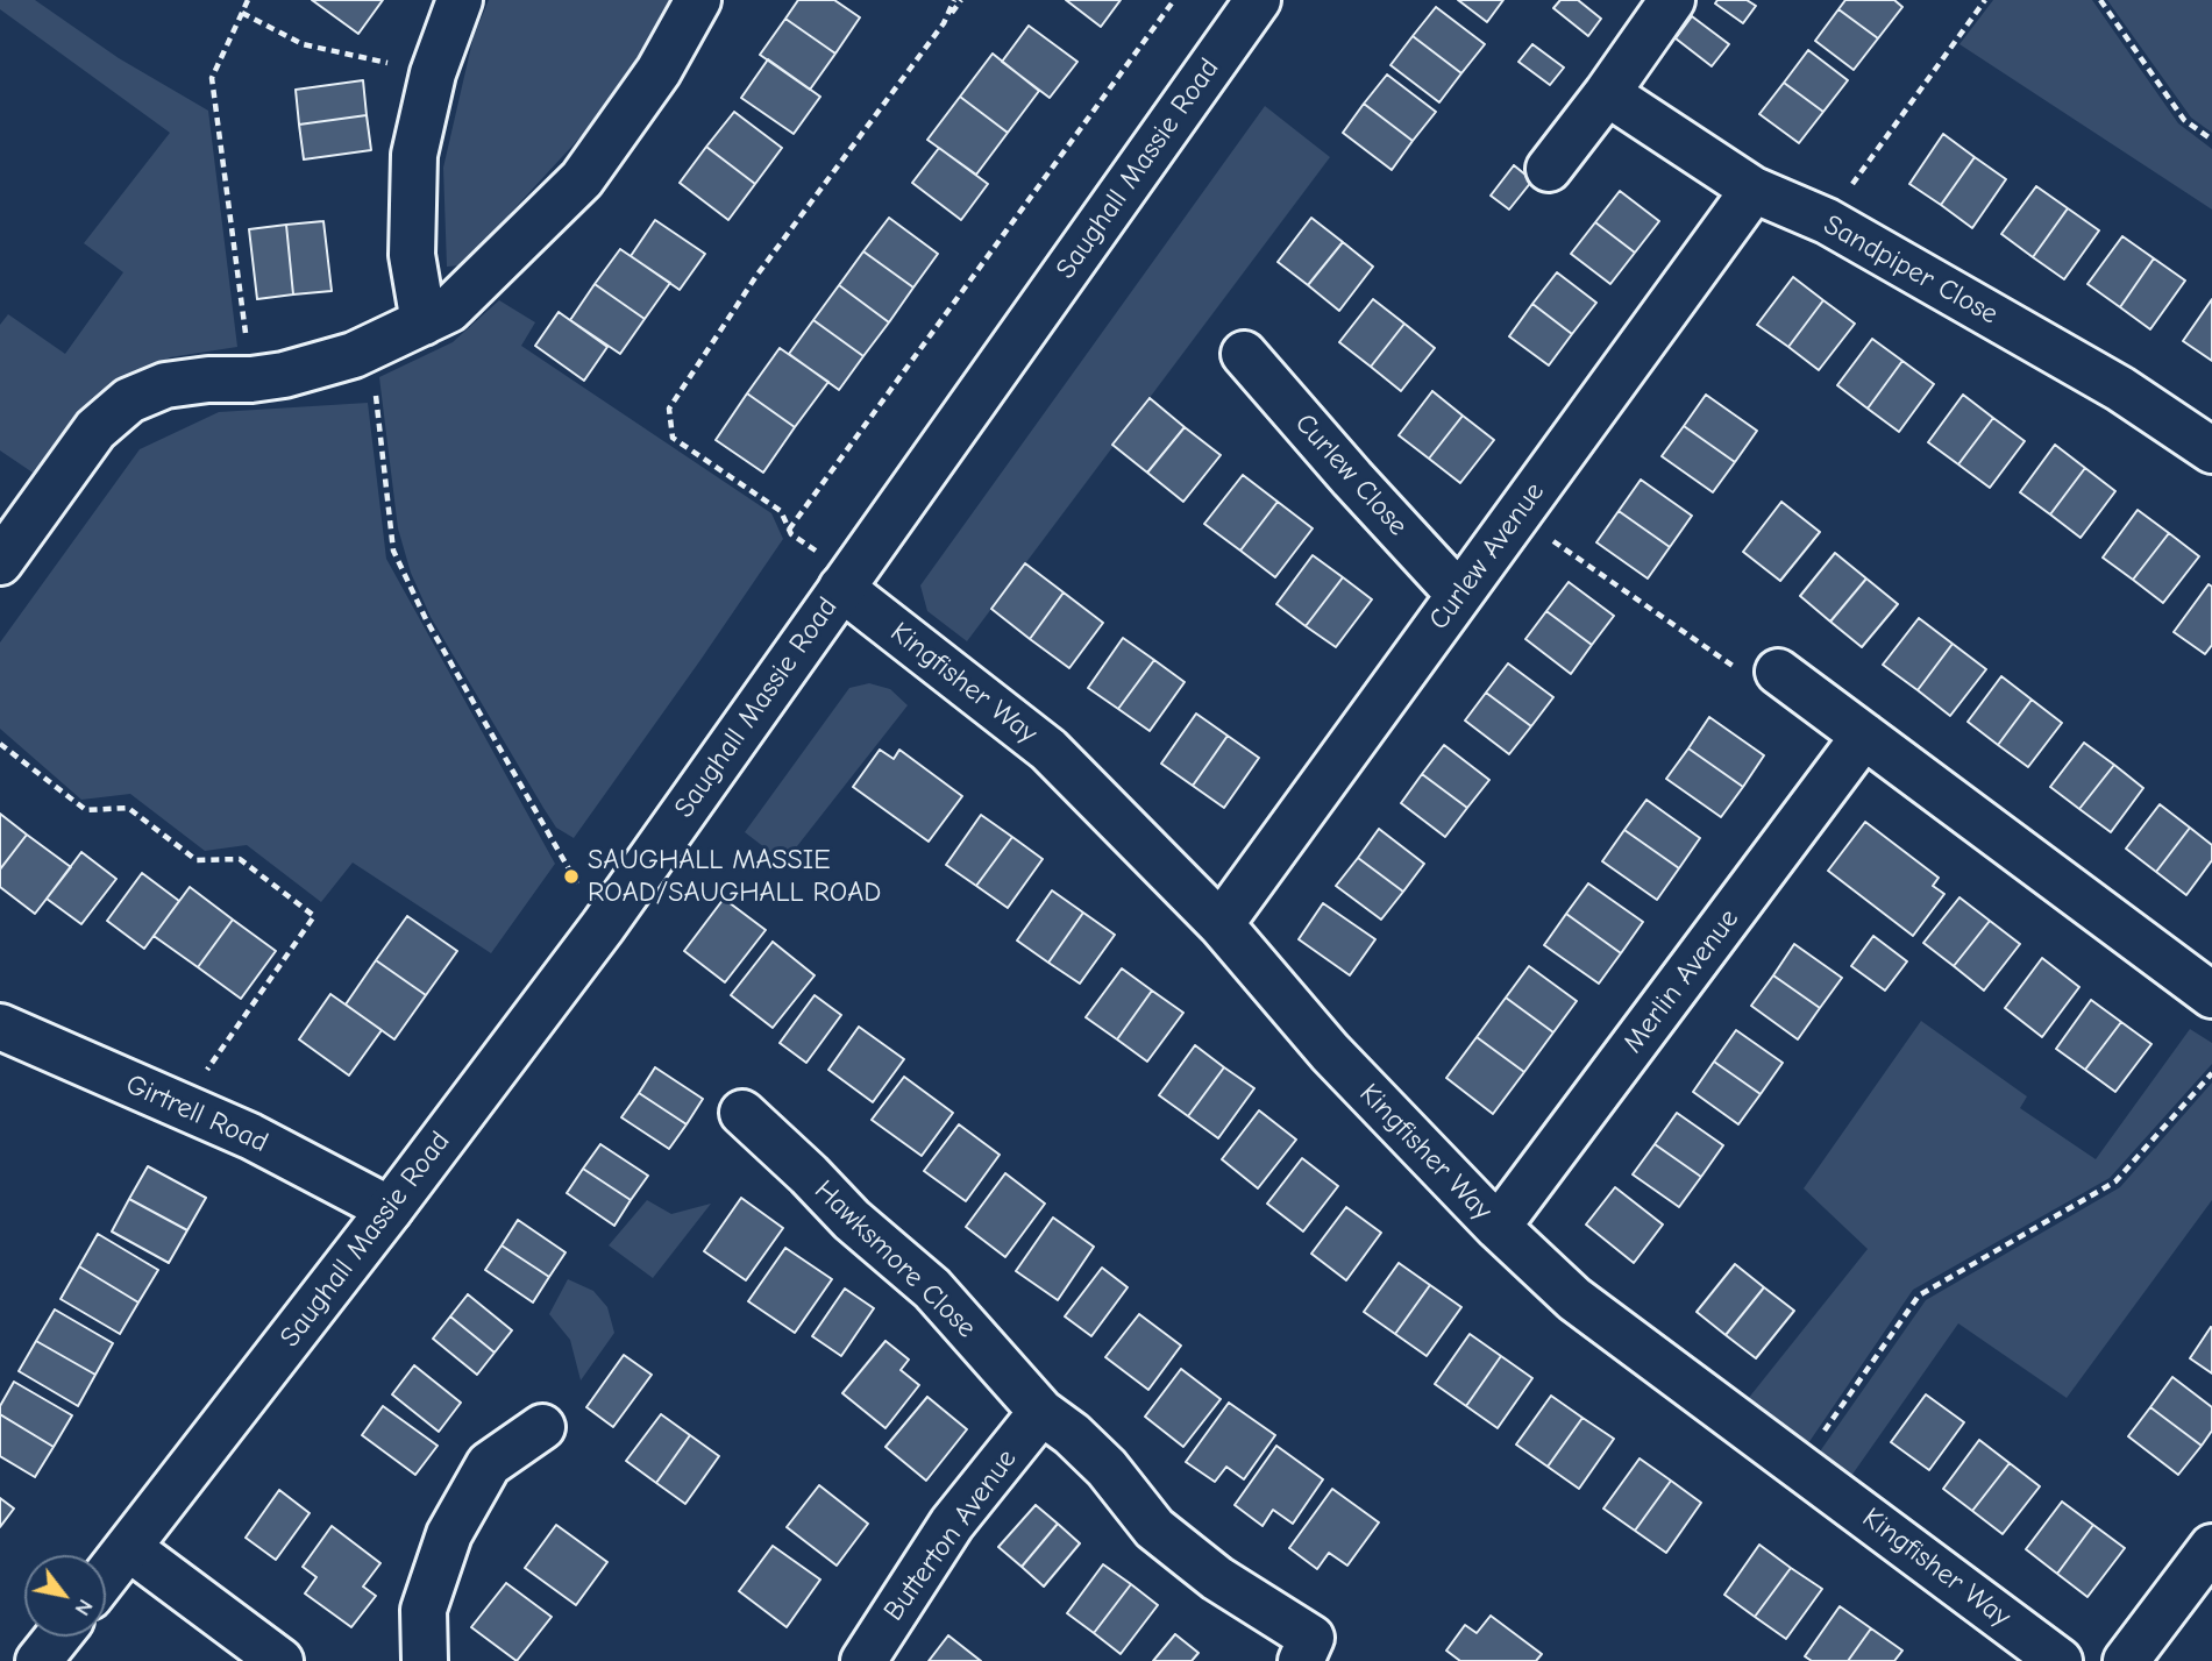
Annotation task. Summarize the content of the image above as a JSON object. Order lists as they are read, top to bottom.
{
  "streets": {
    "street": [
      "Saughall Massie Road",
      "Sandpiper Close",
      "Curlew Close",
      "Curlew Avenue",
      "Kingfisher Way",
      "Merlin Avenue",
      "Girtrell Road",
      "Hawksmore Close",
      "Butterton Avenue"
    ]
  },
  "crossings": [
    ["Saughall Massie Road", "Kingfisher Way"],
    ["Saughall Massie Road", "Girtrell Road"],
    ["Sandpiper Close", "Curlew Avenue"],
    ["Curlew Close", "Curlew Avenue"],
    ["Curlew Avenue", "Kingfisher Way"],
    ["Kingfisher Way", "Merlin Avenue"],
    ["Hawksmore Close", "Butterton Avenue"]
  ],
  "places": ["SAUGHALL MASSIE ROAD/SAUGHALL ROAD"],
  "north": "bottom right"
}
